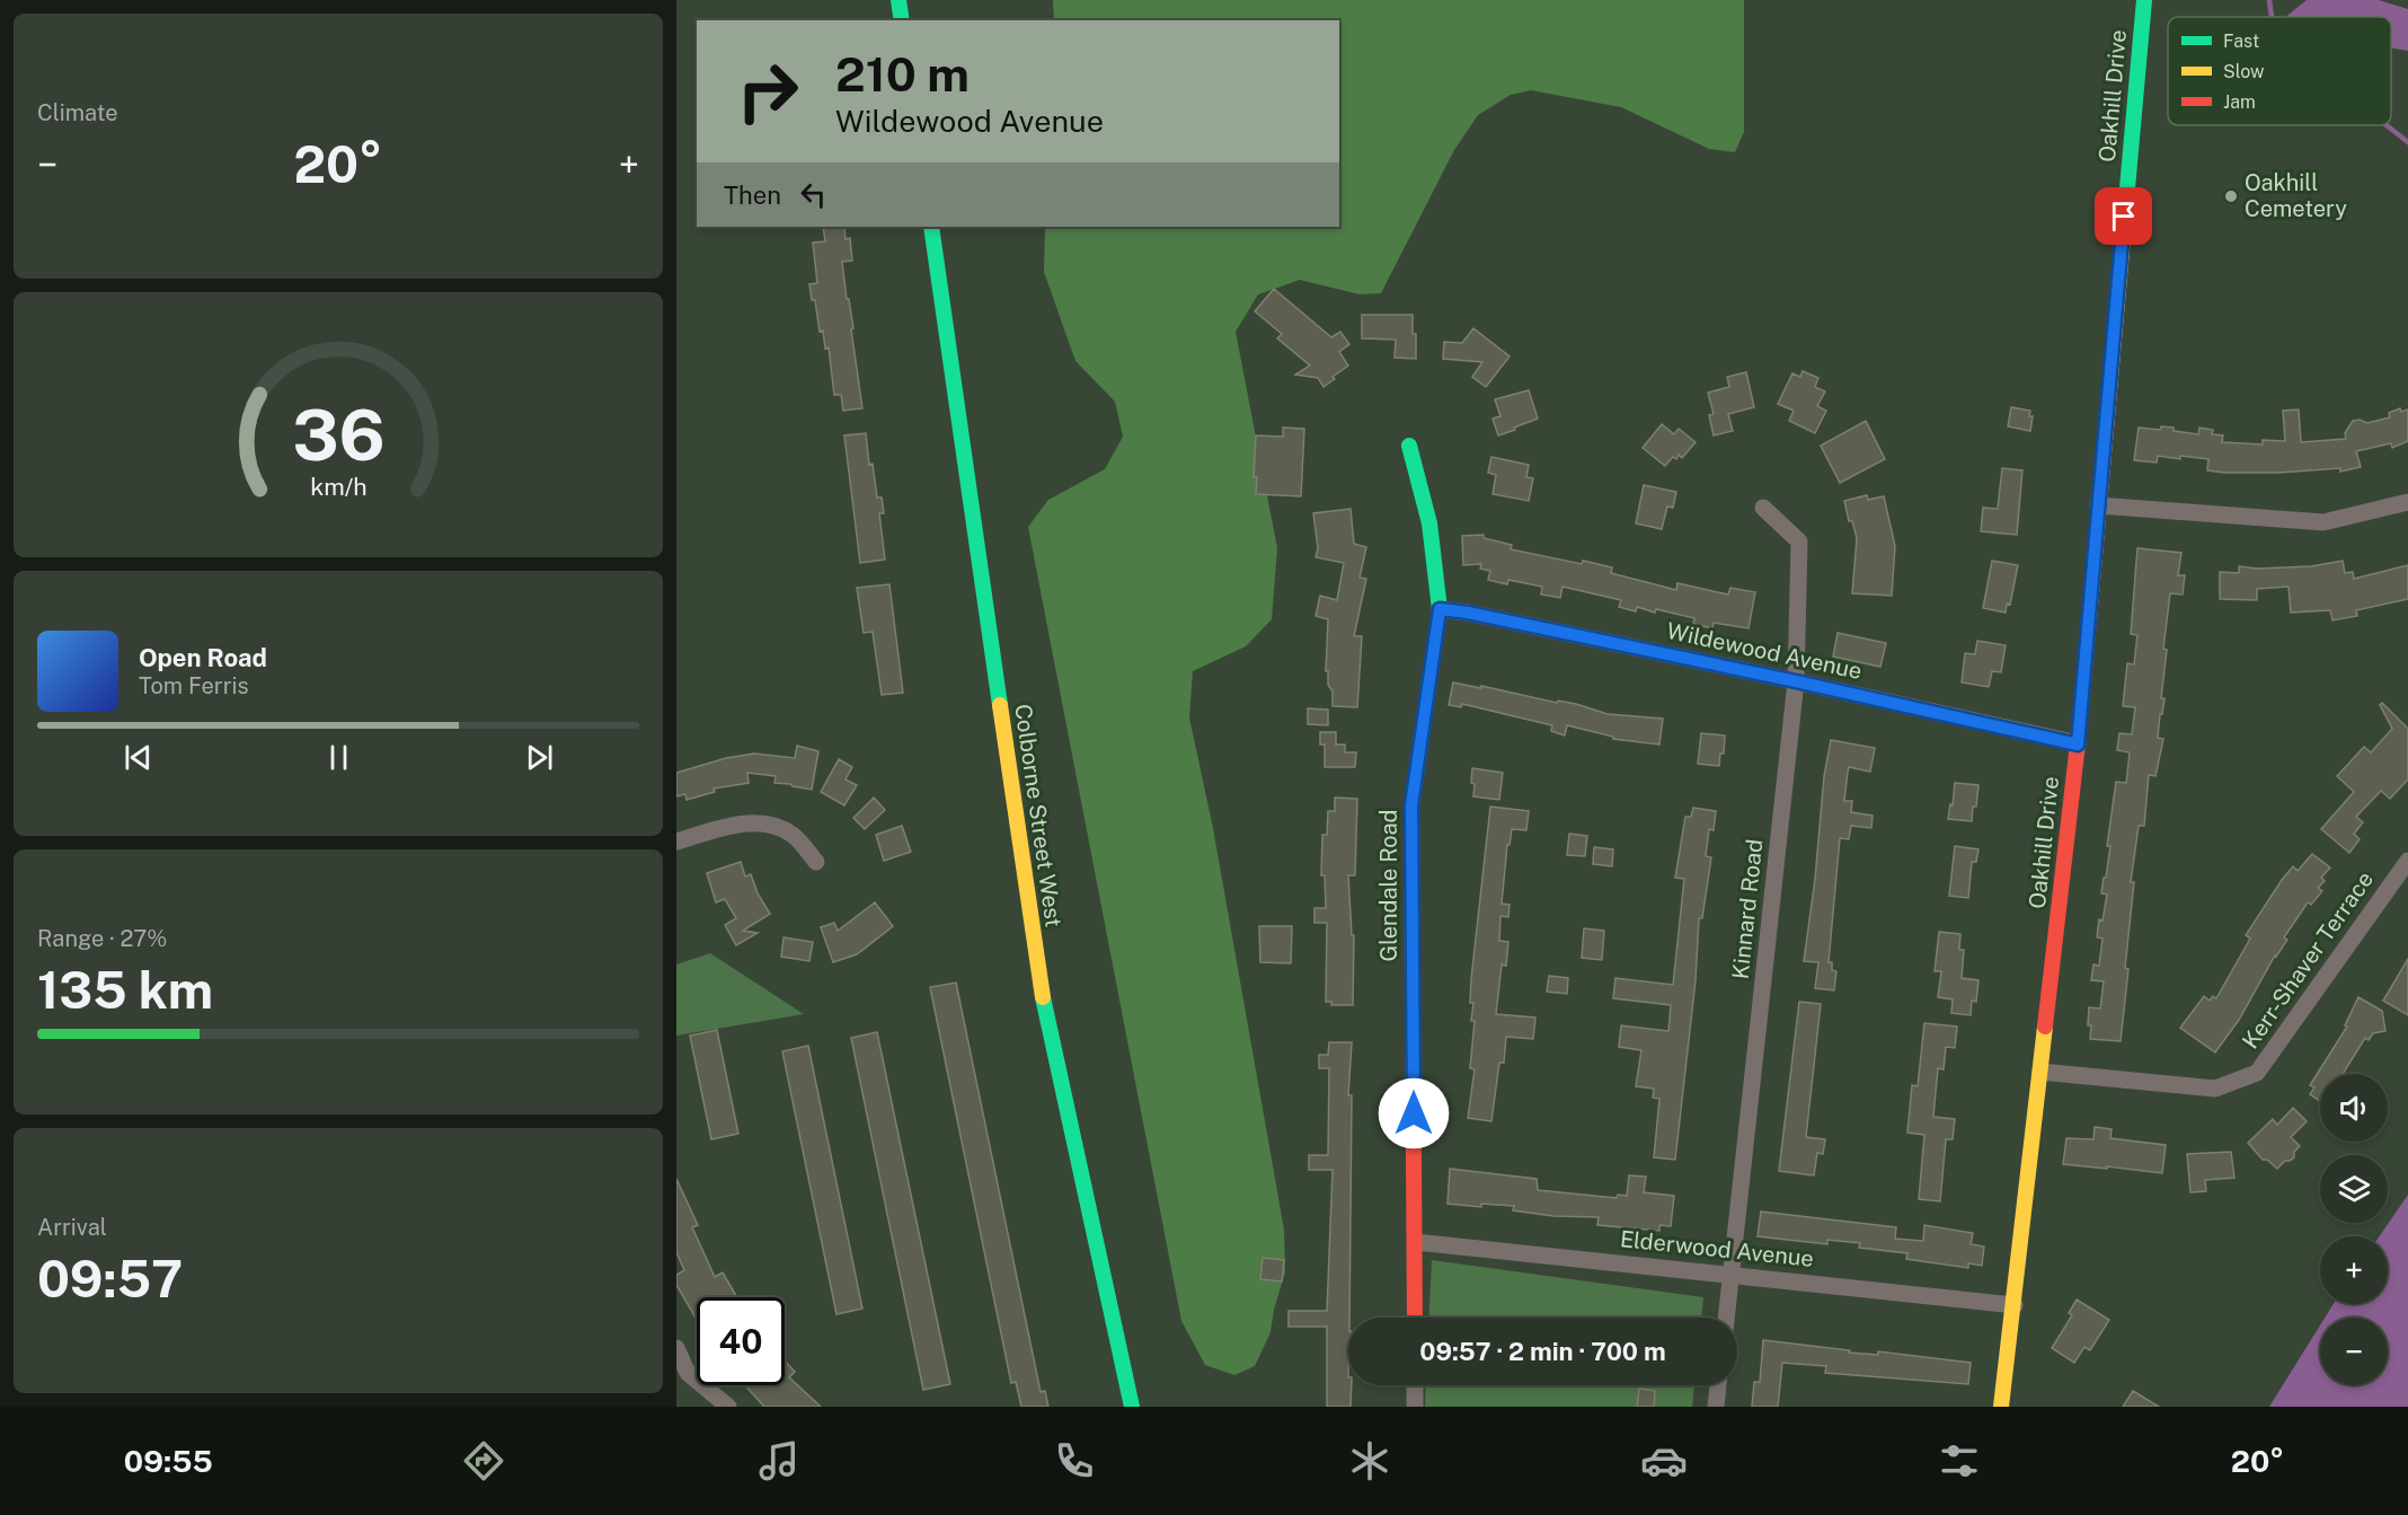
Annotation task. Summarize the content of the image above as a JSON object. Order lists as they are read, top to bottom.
{
  "streets": {
    "street": [
      "Oakhill Drive",
      "Wildewood Avenue",
      "Colborne Street West",
      "Glendale Road",
      "Kinnard Road",
      "Kerr-Shaver Terrace",
      "Elderwood Avenue"
    ]
  },
  "crossings": [
    ["Oakhill Drive", "Wildewood Avenue"],
    ["Oakhill Drive", "Kerr-Shaver Terrace"],
    ["Oakhill Drive", "Elderwood Avenue"],
    ["Wildewood Avenue", "Glendale Road"],
    ["Wildewood Avenue", "Kinnard Road"],
    ["Glendale Road", "Elderwood Avenue"],
    ["Kinnard Road", "Elderwood Avenue"]
  ],
  "places": ["Oakhill Cemetery"],
  "legend": ["Fast", "Slow", "Jam"],
  "page": {
    "tile": [
      "Climate",
      ["Range · 27%", "135 km"],
      ["Arrival", "09:57"]
    ],
    "turn": ["210 m", "Wildewood Avenue"],
    "heat": ["−", "20°", "+"],
    "then": "Then",
    "song": ["Open Road", "Tom Ferris"],
    "map_buttons": ["+", "−"],
    "limit": "40",
    "trip": "09:57 · 2 min · 700 m",
    "tabs": ["09:55", "20°"],
    "gauge": ["36", "km/h"]
  }
}
